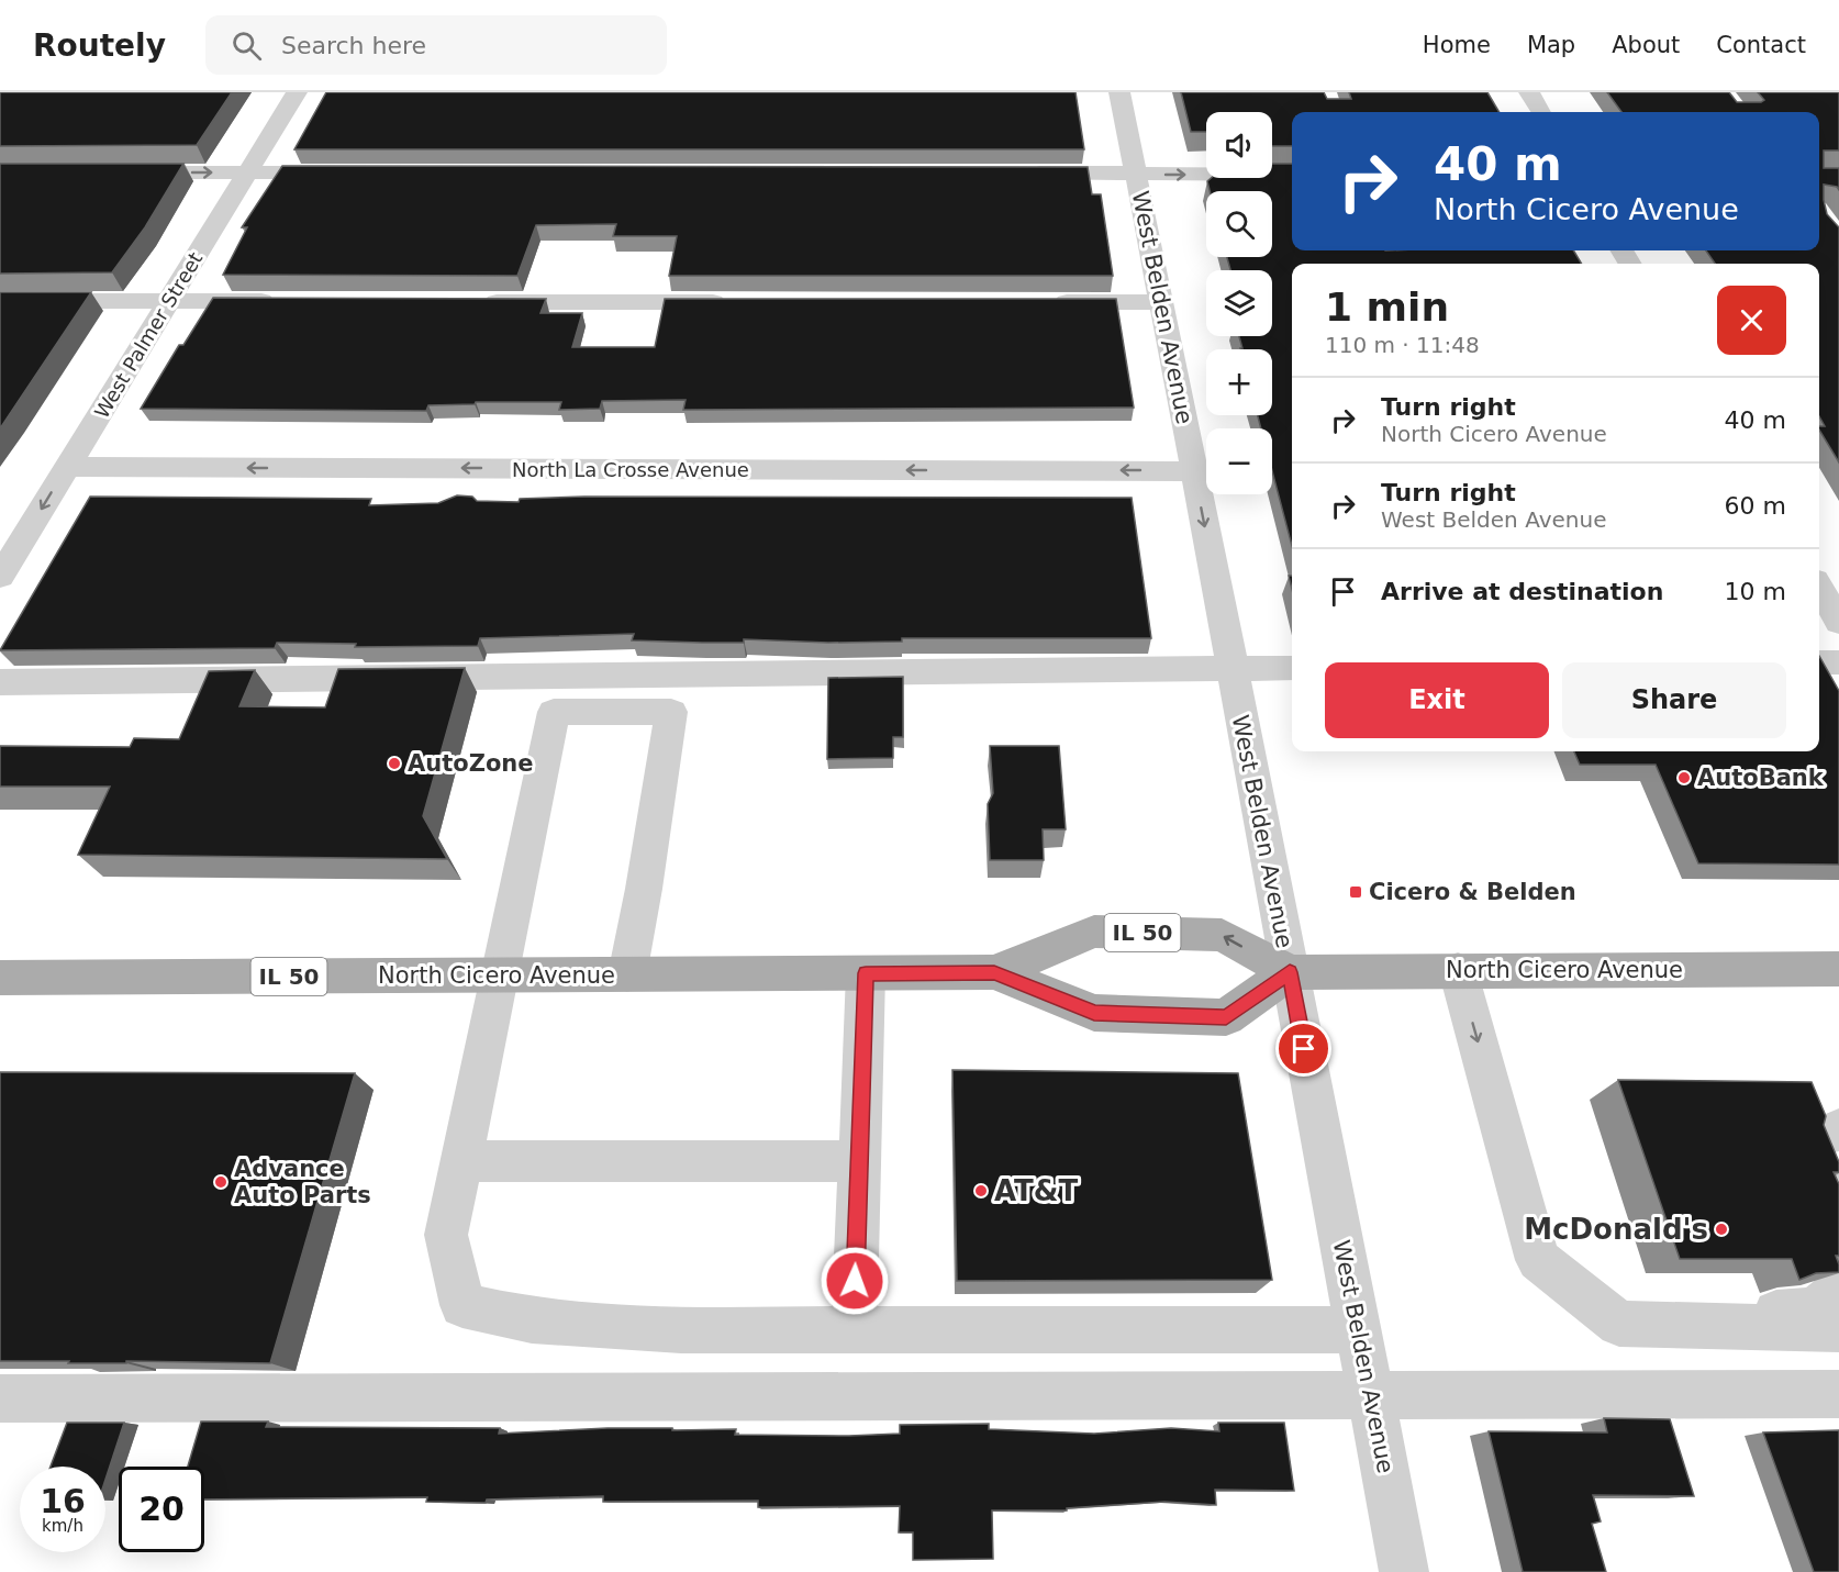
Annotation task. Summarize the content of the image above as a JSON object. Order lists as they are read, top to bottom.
{
  "streets": {
    "main road": ["IL 50", "North Cicero Avenue"],
    "street": ["West Belden Avenue", "West Palmer Street", "North La Crosse Avenue"]
  },
  "crossings": [
    ["West Belden Avenue", "North La Crosse Avenue"],
    ["West Belden Avenue", "North Cicero Avenue"],
    ["West Palmer Street", "North La Crosse Avenue"]
  ],
  "places": {
    "other": [
      "AutoZone",
      "AutoBank",
      "Advance Auto Parts",
      "AT&T",
      "McDonald's"
    ],
    "transit": ["Cicero & Belden"]
  },
  "page": {
    "header": "Routely",
    "search": "Search here",
    "nav": [
      "Home",
      "Map",
      "About",
      "Contact"
    ],
    "map_buttons": ["+", "−"],
    "turn": ["40 m", "North Cicero Avenue"],
    "heading": ["1 min", "110 m · 11:48"],
    "list": [
      {
        "name": "Turn right",
        "note": "North Cicero Avenue",
        "value": "40 m"
      },
      {
        "name": "Turn right",
        "note": "West Belden Avenue",
        "value": "60 m"
      },
      {
        "name": "Arrive at destination",
        "value": "10 m"
      }
    ],
    "buttons": ["Exit", "Share"],
    "speed": "16 km/h",
    "limit": "20"
  }
}
